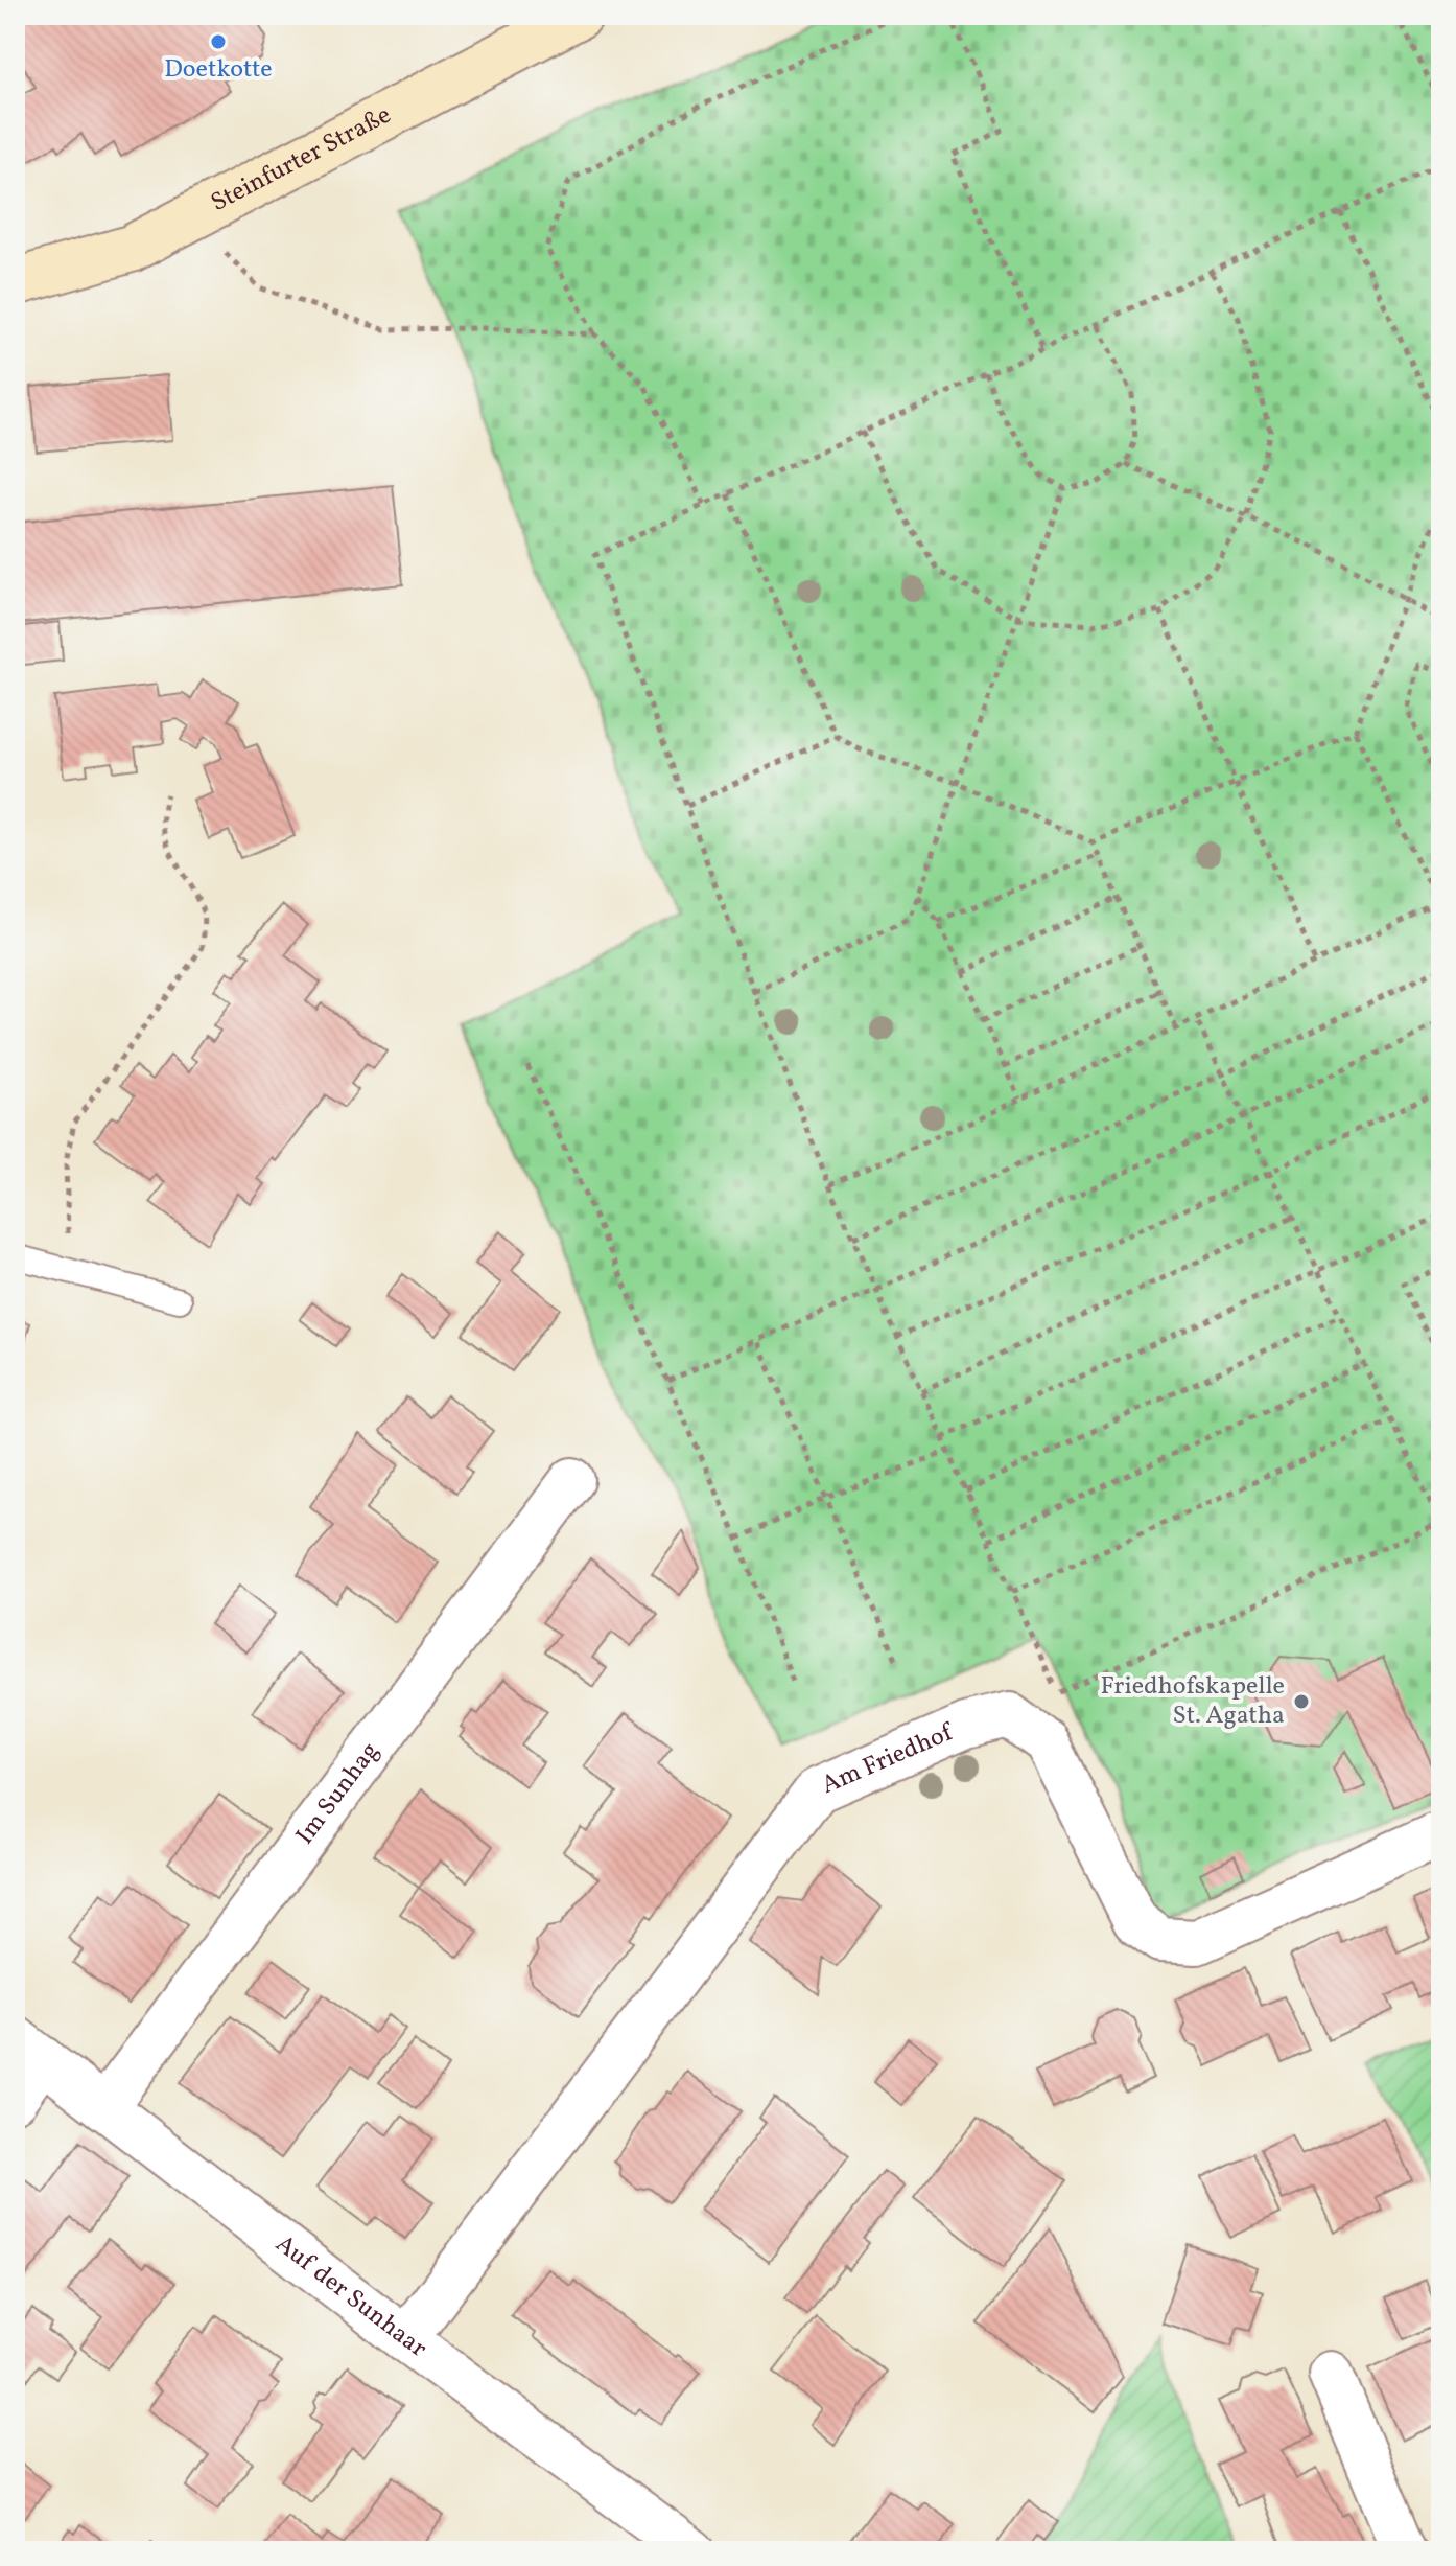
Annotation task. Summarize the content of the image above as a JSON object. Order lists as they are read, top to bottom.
{
  "streets": {
    "main road": ["Steinfurter Straße"],
    "street": ["Am Friedhof", "Im Sunhag", "Auf der Sunhaar"]
  },
  "crossings": [
    ["Am Friedhof", "Auf der Sunhaar"],
    ["Im Sunhag", "Auf der Sunhaar"]
  ],
  "places": ["Doetkotte", "Friedhofskapelle St. Agatha"]
}
